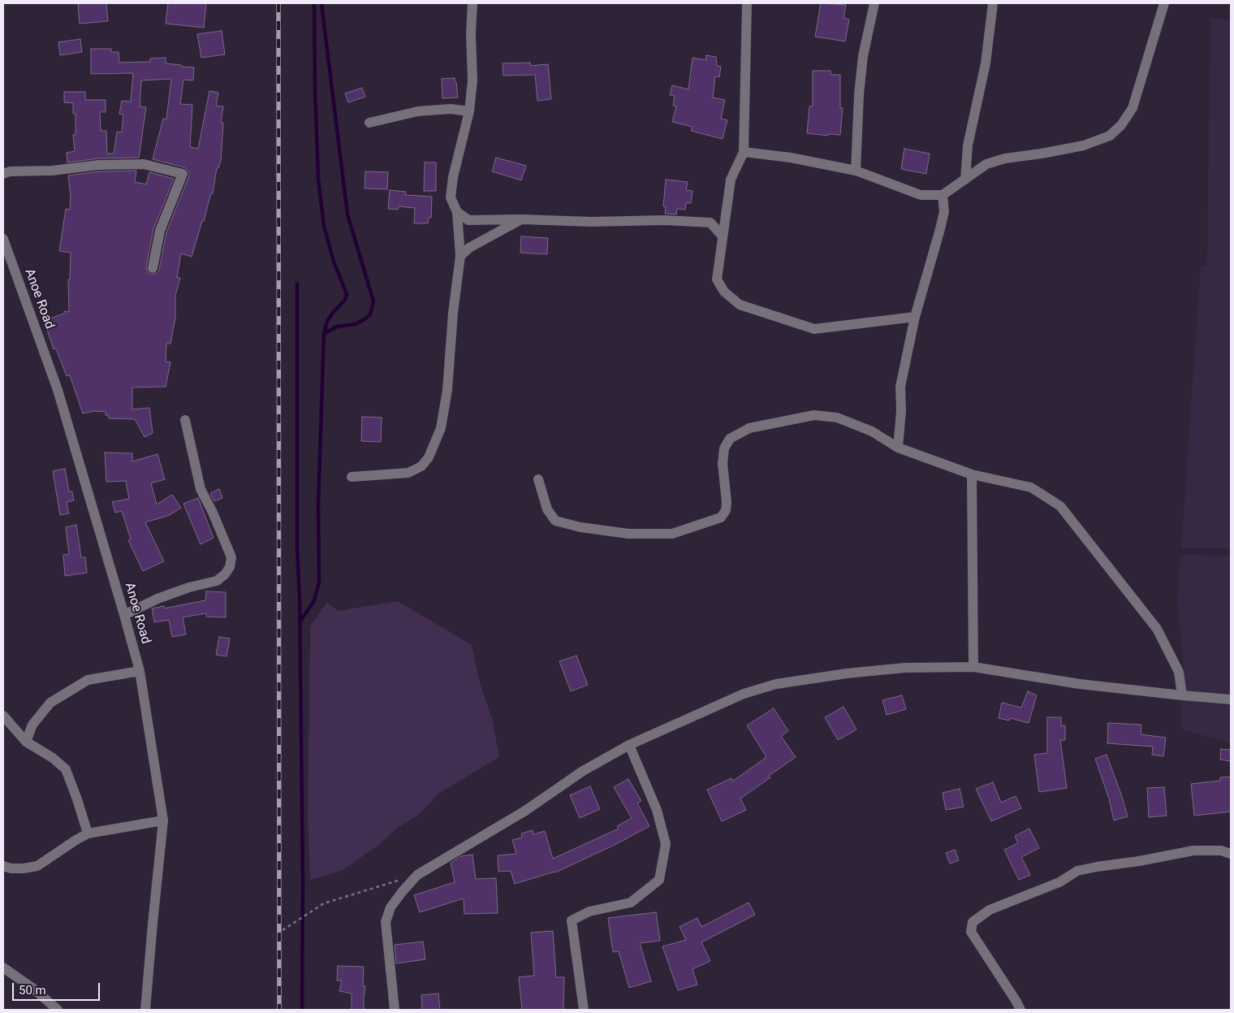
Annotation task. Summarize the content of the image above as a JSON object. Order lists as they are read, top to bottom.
{
  "streets": {
    "street": ["Anoe Road"]
  },
  "scale_bar": "50 m"
}
